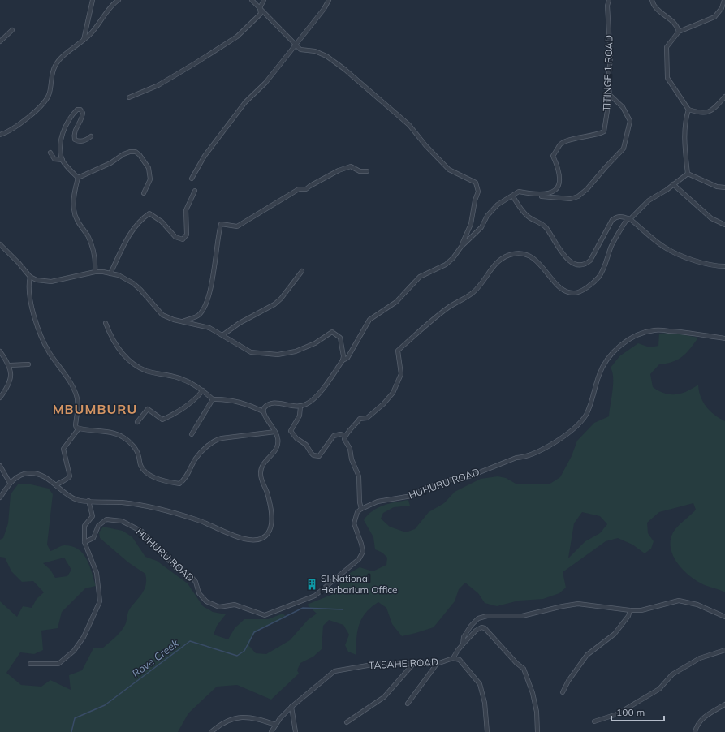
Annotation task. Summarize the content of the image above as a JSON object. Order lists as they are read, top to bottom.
{
  "streets": {
    "street": ["TITINGE 1 ROAD", "HUHURU ROAD", "TASAHE ROAD"]
  },
  "districts": ["MBUMBURU"],
  "water": ["Rove Creek"],
  "places": {
    "building": ["SI National Herbarium Office"]
  },
  "scale_bar": "100 m"
}
